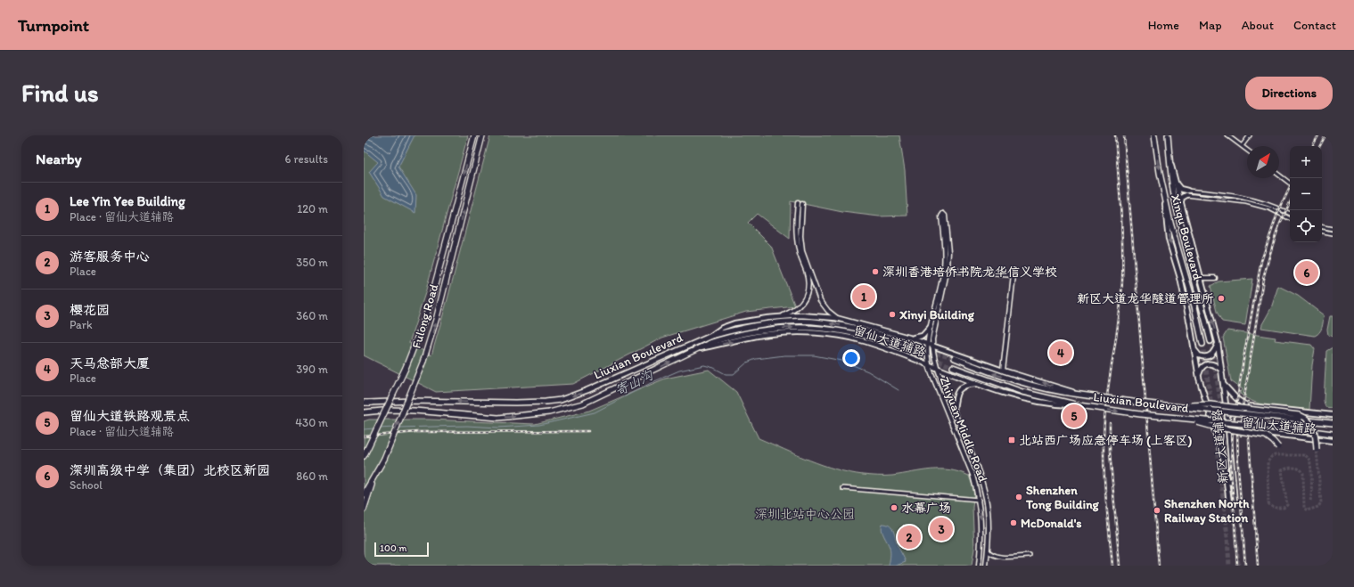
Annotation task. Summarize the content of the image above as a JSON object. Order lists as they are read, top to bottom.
{
  "streets": {
    "highway": ["Fulong Road"],
    "main road": [
      "Xinqu Boulevard",
      "留仙大道辅路",
      "Liuxian Boulevard",
      "新区大道辅路"
    ],
    "street": ["Zhiyuan Middle Road"]
  },
  "crossings": [
    ["Xinqu Boulevard", "新区大道辅路"],
    ["留仙大道辅路", "Liuxian Boulevard"],
    ["留仙大道辅路", "Zhiyuan Middle Road"],
    ["留仙大道辅路", "新区大道辅路"]
  ],
  "water": ["寄山沟"],
  "parks": ["深圳北站中心公园"],
  "places": {
    "other": [
      "深圳香港培侨书院龙华信义学校",
      "新区大道龙华隧道管理所",
      "Xinyi Building",
      "Shenzhen Tong Building",
      "水幕广场",
      "Shenzhen North Railway Station",
      "McDonald's"
    ],
    "transit": ["北站西广场应急停车场 (上客区)"]
  },
  "scale_bar": "100 m",
  "north": "top right",
  "page": {
    "header": "Turnpoint",
    "nav": [
      "Home",
      "Map",
      "About",
      "Contact"
    ],
    "buttons": "Directions",
    "title": "Find us",
    "heading": ["Nearby", "6 results"],
    "map_buttons": ["+", "−"],
    "list": [
      {
        "mark": "1",
        "name": "Lee Yin Yee Building",
        "note": "Place · 留仙大道辅路",
        "value": "120 m"
      },
      {
        "mark": "2",
        "name": "游客服务中心",
        "note": "Place",
        "value": "350 m"
      },
      {
        "mark": "3",
        "name": "樱花园",
        "note": "Park",
        "value": "360 m"
      },
      {
        "mark": "4",
        "name": "天马总部大厦",
        "note": "Place",
        "value": "390 m"
      },
      {
        "mark": "5",
        "name": "留仙大道铁路观景点",
        "note": "Place · 留仙大道辅路",
        "value": "430 m"
      },
      {
        "mark": "6",
        "name": "深圳高级中学（集团）北校区新园",
        "note": "School",
        "value": "860 m"
      }
    ],
    "pins": [
      "6",
      "1",
      "4",
      "5",
      "3",
      "2"
    ],
    "scale": "100 m"
  }
}
